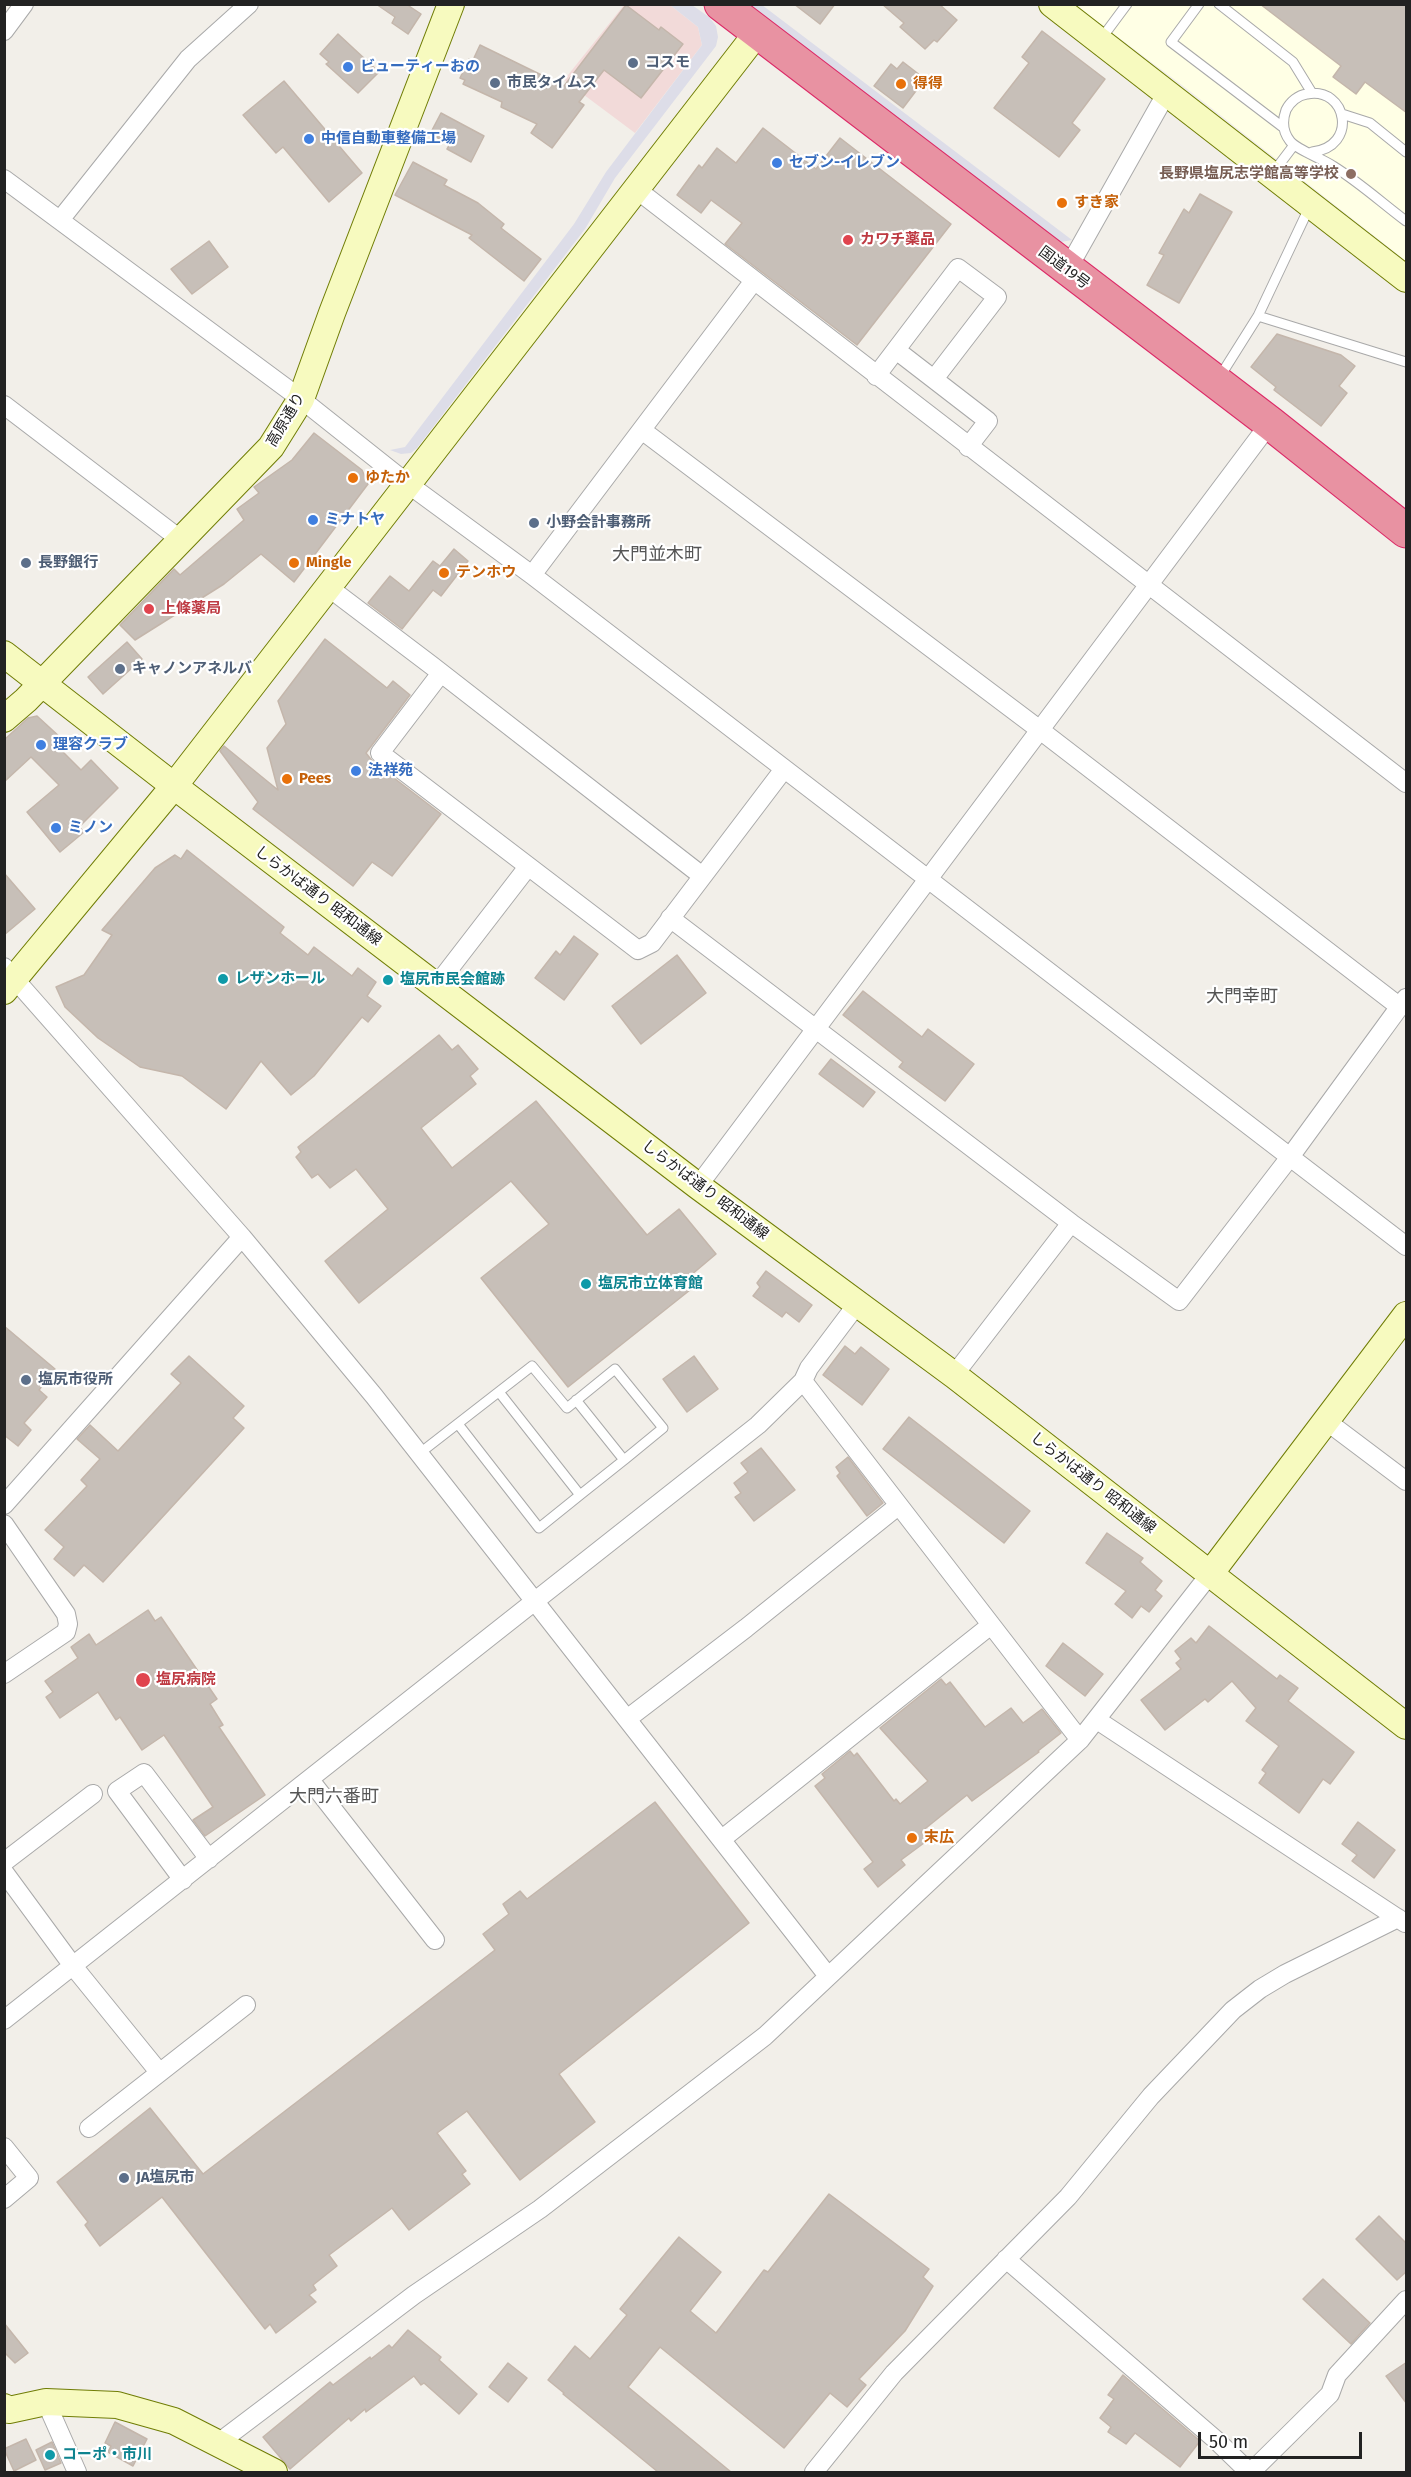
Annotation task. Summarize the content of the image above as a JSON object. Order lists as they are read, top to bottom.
{
  "streets": {
    "highway": ["国道19号"],
    "street": ["高原通り", "しらかば通り 昭和通線"]
  },
  "crossings": [
    ["高原通り", "しらかば通り 昭和通線"]
  ],
  "districts": ["大門並木町", "大門幸町", "大門六番町"],
  "places": [
    "コスモ",
    "ビューティーおの",
    "市民タイムス",
    "得得",
    "中信自動車整備工場",
    "セブン-イレブン",
    "長野県塩尻志学館高等学校",
    "すき家",
    "カワチ薬品",
    "ゆたか",
    "ミナトヤ",
    "小野会計事務所",
    "長野銀行",
    "Mingle",
    "テンホウ",
    "上條薬局",
    "キャノンアネルバ",
    "理容クラブ",
    "法祥苑",
    "Pees",
    "ミノン",
    "レザンホール",
    "塩尻市民会館跡",
    "塩尻市立体育館",
    "塩尻市役所",
    "塩尻病院",
    "末広",
    "JA塩尻市",
    "コーポ・市川"
  ],
  "scale_bar": "50 m"
}
